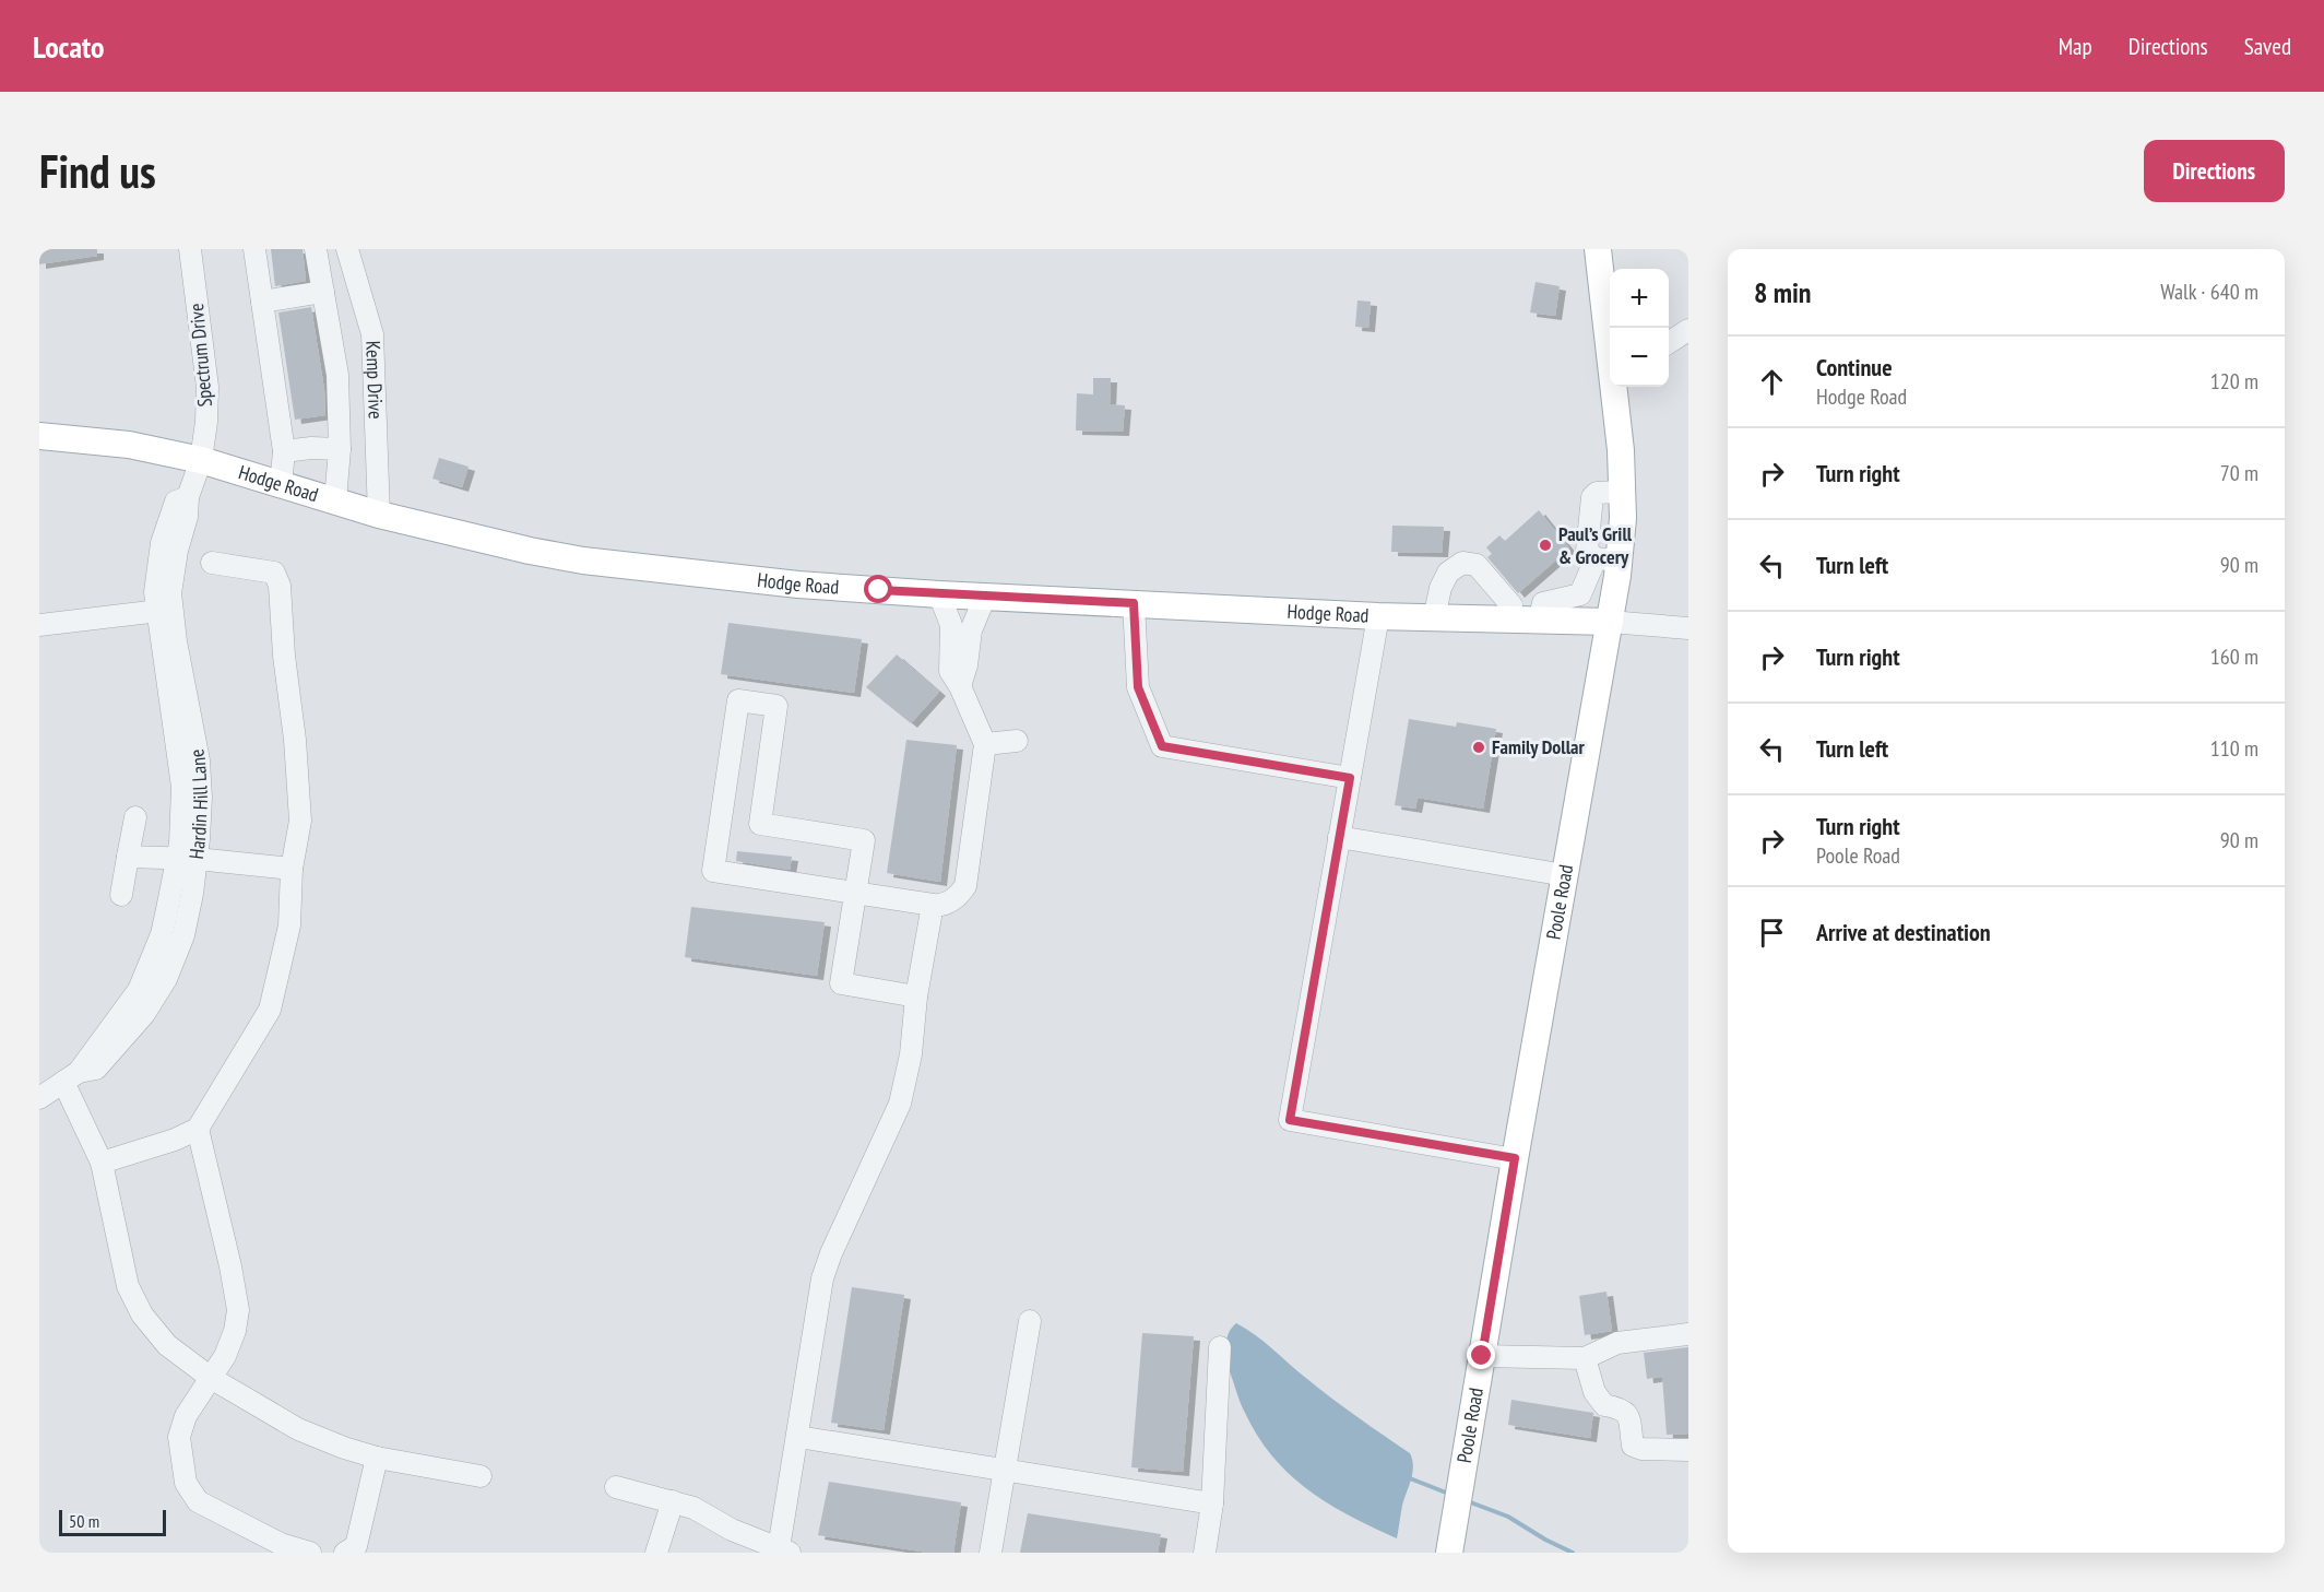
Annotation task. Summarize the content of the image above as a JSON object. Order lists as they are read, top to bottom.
{
  "streets": {
    "main road": ["Hodge Road", "Poole Road"],
    "street": ["Spectrum Drive", "Kemp Drive", "Hardin Hill Lane"]
  },
  "crossings": [
    ["Spectrum Drive", "Hodge Road"],
    ["Spectrum Drive", "Hardin Hill Lane"],
    ["Kemp Drive", "Hodge Road"],
    ["Hodge Road", "Hardin Hill Lane"],
    ["Hodge Road", "Poole Road"]
  ],
  "places": ["Paul’s Grill & Grocery", "Family Dollar"],
  "scale_bar": "50 m",
  "page": {
    "header": "Locato",
    "nav": ["Map", "Directions", "Saved"],
    "buttons": "Directions",
    "title": "Find us",
    "heading": ["8 min", "Walk · 640 m"],
    "map_buttons": ["+", "−"],
    "list": [
      ["Continue", "Hodge Road", "120 m"],
      ["Turn right", "70 m"],
      ["Turn left", "90 m"],
      ["Turn right", "160 m"],
      ["Turn left", "110 m"],
      ["Turn right", "Poole Road", "90 m"],
      "Arrive at destination"
    ],
    "scale": "50 m"
  }
}
